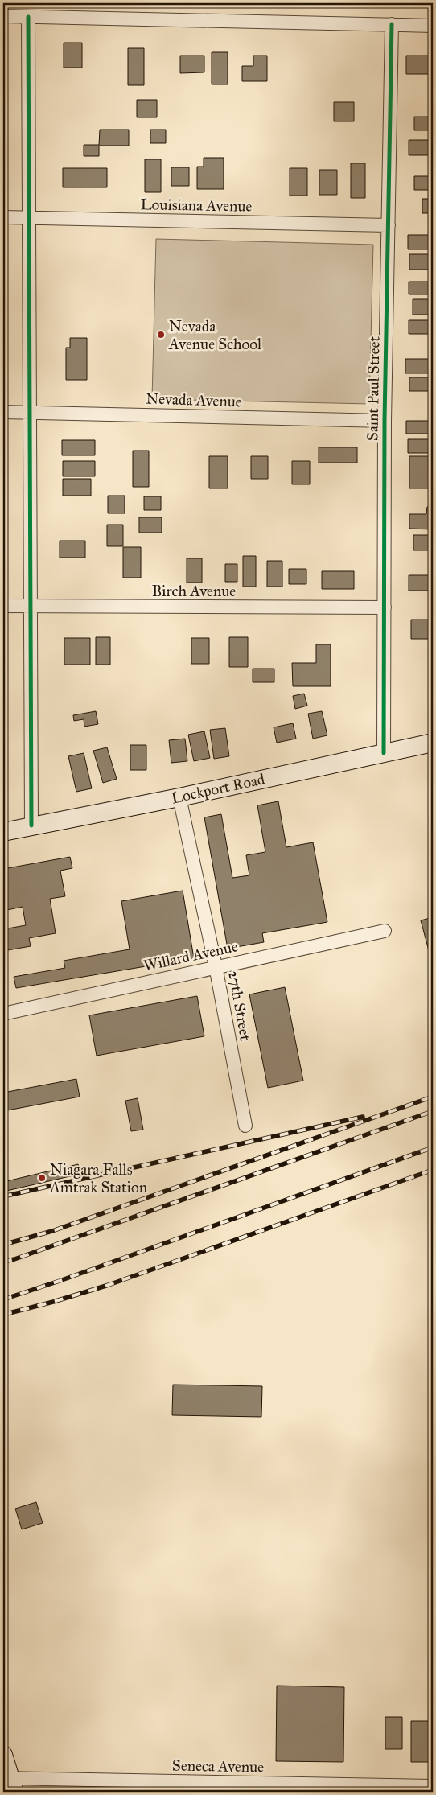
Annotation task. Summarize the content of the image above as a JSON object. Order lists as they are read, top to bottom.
{
  "streets": {
    "street": [
      "Louisiana Avenue",
      "Saint Paul Street",
      "Nevada Avenue",
      "Birch Avenue",
      "Lockport Road",
      "Willard Avenue",
      "27th Street",
      "Seneca Avenue"
    ]
  },
  "crossings": [
    ["Louisiana Avenue", "Saint Paul Street"],
    ["Saint Paul Street", "Nevada Avenue"],
    ["Saint Paul Street", "Birch Avenue"],
    ["Saint Paul Street", "Lockport Road"],
    ["Lockport Road", "27th Street"],
    ["Willard Avenue", "27th Street"]
  ],
  "places": ["Nevada Avenue School", "Niagara Falls Amtrak Station"]
}
